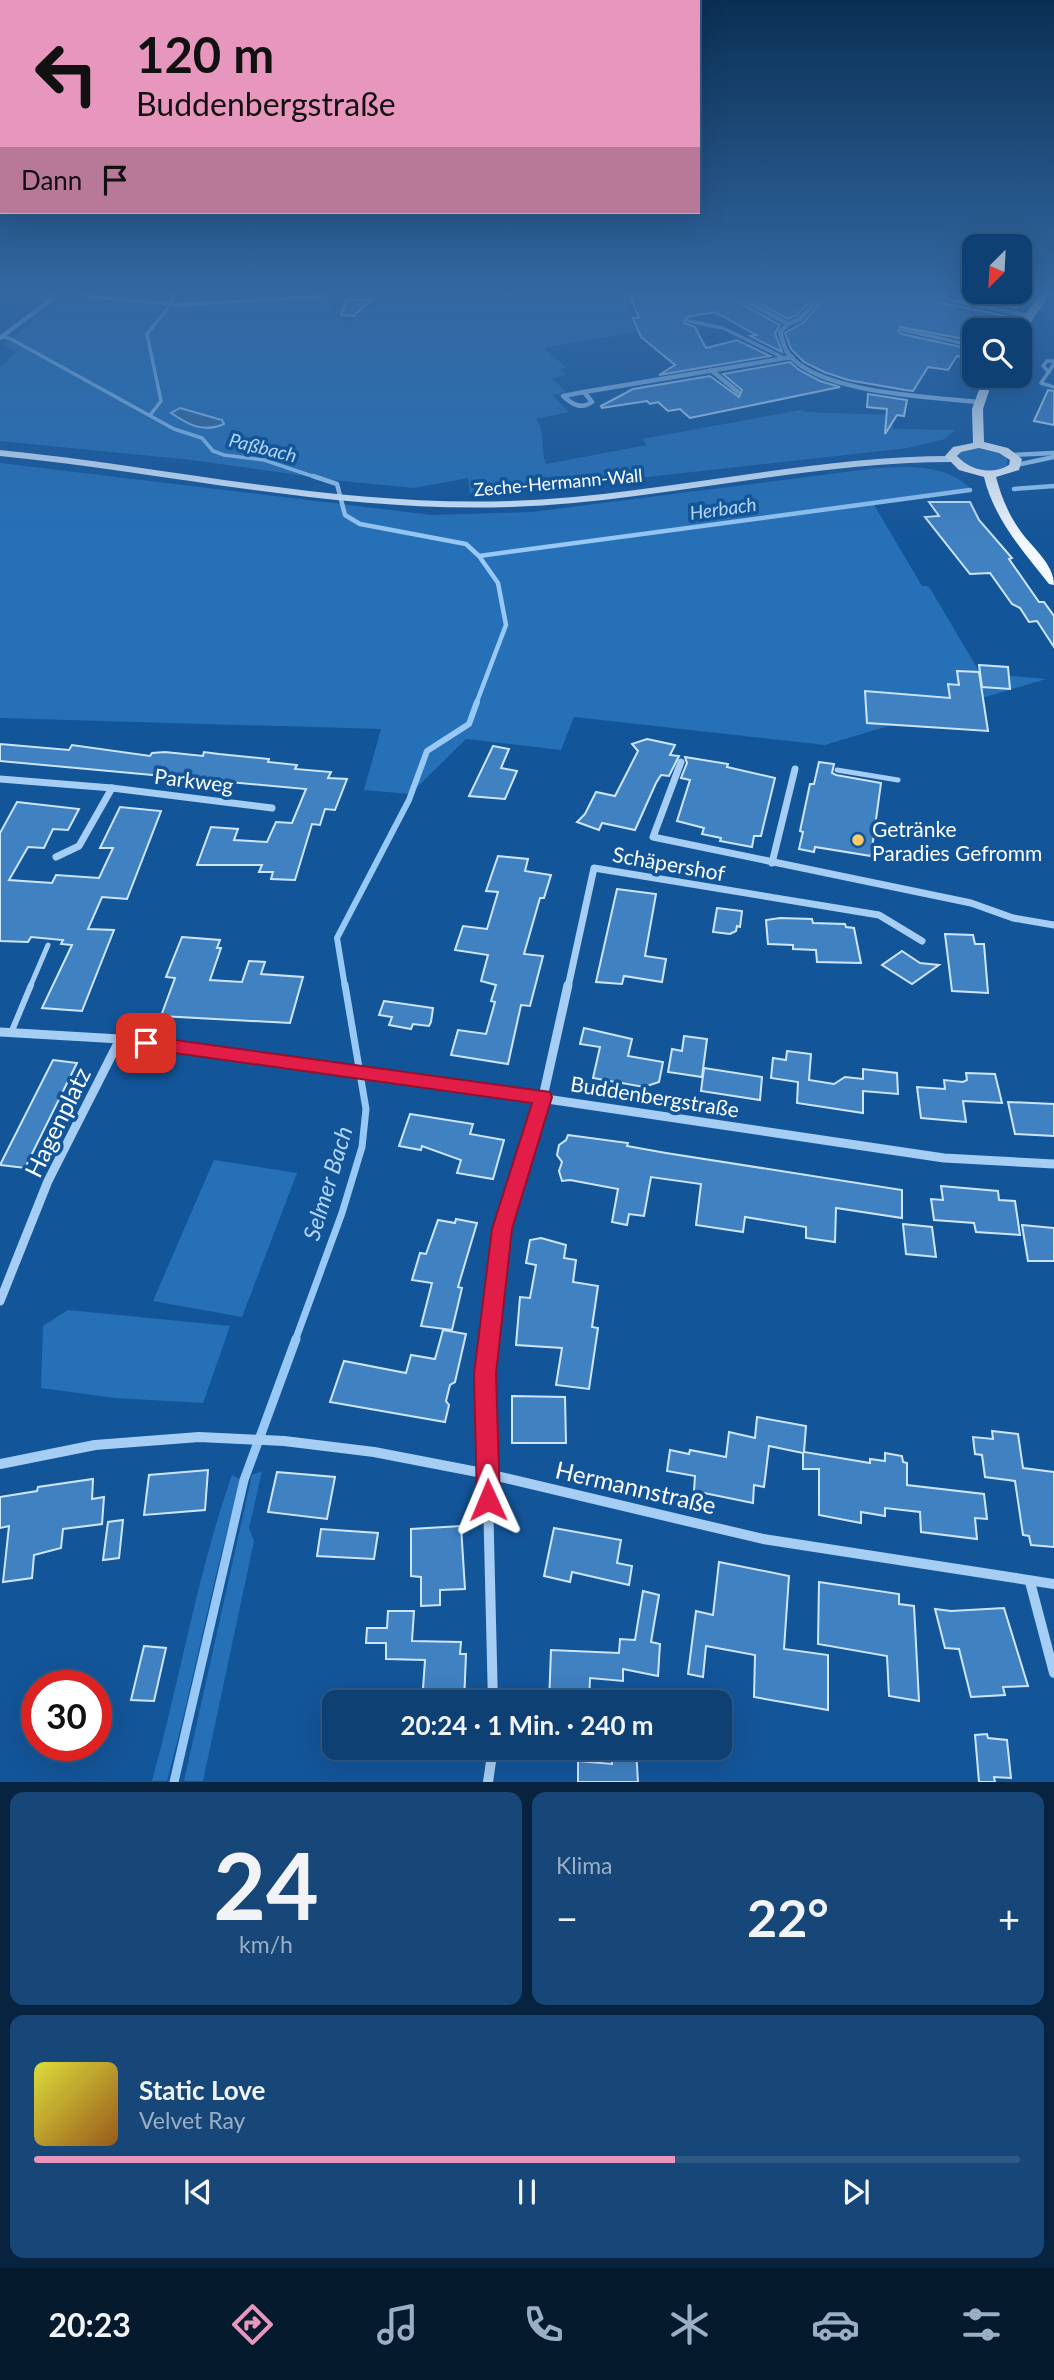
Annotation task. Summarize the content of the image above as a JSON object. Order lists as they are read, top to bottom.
{
  "streets": {
    "street": [
      "Zeche-Hermann-Wall",
      "Parkweg",
      "Schäpershof",
      "Buddenbergstraße",
      "Hagenplatz",
      "Hermannstraße"
    ]
  },
  "crossings": [
    ["Schäpershof", "Buddenbergstraße"],
    ["Buddenbergstraße", "Hagenplatz"]
  ],
  "water": ["Paßbach", "Herbach", "Selmer Bach"],
  "places": ["Getränke Paradies Gefromm"],
  "north": "bottom left",
  "page": {
    "turn": ["120 m", "Buddenbergstraße"],
    "then": "Dann",
    "limit": "30",
    "trip": "20:24 · 1 Min. · 240 m",
    "tile": [
      ["24", "km/h"],
      "Klima"
    ],
    "heat": ["−", "22°", "+"],
    "song": ["Static Love", "Velvet Ray"],
    "tabs": "20:23"
  }
}
